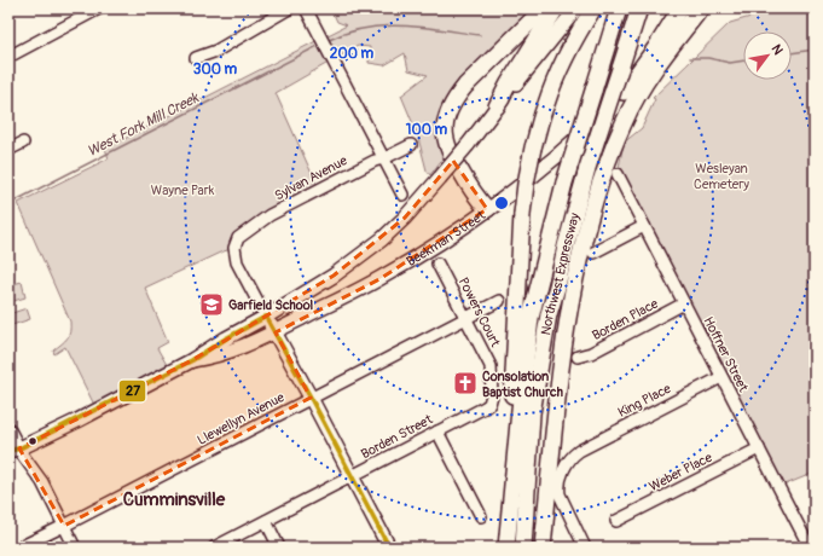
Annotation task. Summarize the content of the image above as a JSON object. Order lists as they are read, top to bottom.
{
  "streets": {
    "highway": ["Northwest Expressway"],
    "main road": ["Beekman Street"],
    "street": [
      "Sylvan Avenue",
      "Powers Court",
      "Borden Place",
      "Hoffner Street",
      "King Place",
      "Llewellyn Avenue",
      "Borden Street",
      "Weber Place"
    ]
  },
  "crossings": [
    ["Sylvan Avenue", "Beekman Street"],
    ["Powers Court", "Llewellyn Avenue"],
    ["Powers Court", "Borden Street"],
    ["Borden Place", "Hoffner Street"],
    ["Hoffner Street", "King Place"],
    ["Hoffner Street", "Weber Place"]
  ],
  "districts": ["Cumminsville"],
  "water": ["West Fork Mill Creek"],
  "parks": ["Wesleyan Cemetery", "Wayne Park"],
  "places": {
    "school or university": ["Garfield School"],
    "church": ["Consolation Baptist Church"]
  },
  "lines": ["transit line 27"],
  "north": "top right",
  "rings": ["200 m", "300 m", "100 m"]
}
